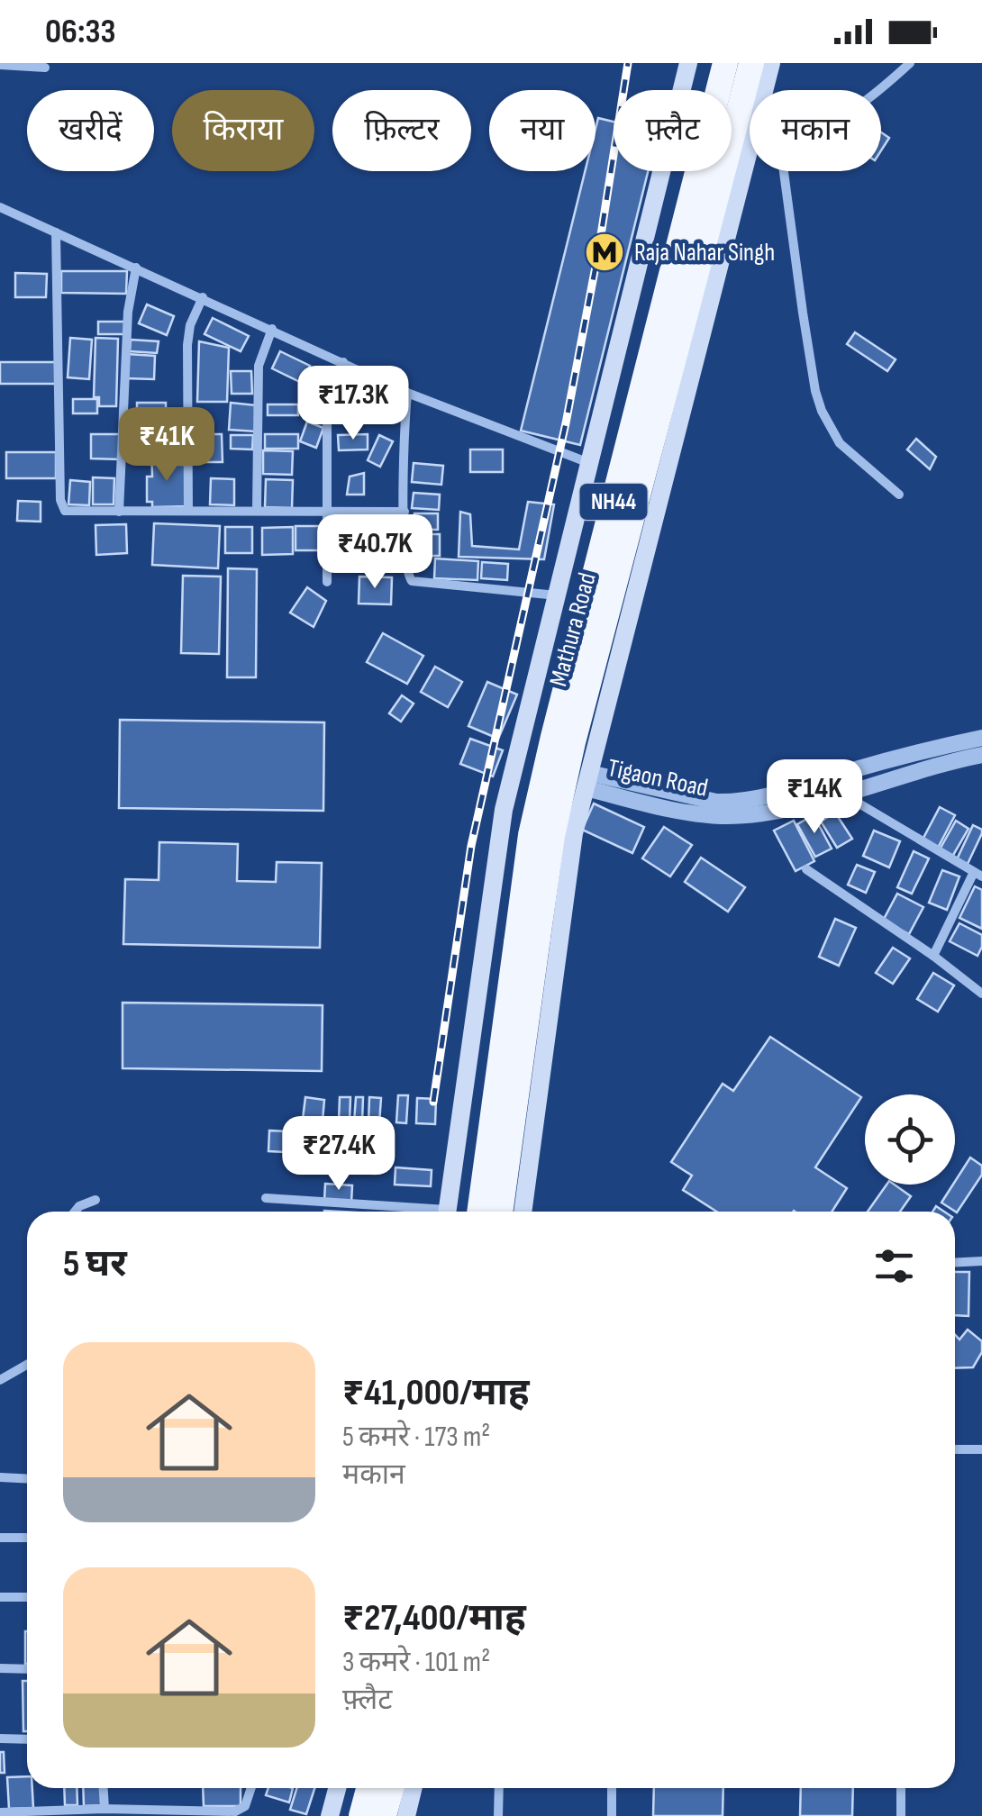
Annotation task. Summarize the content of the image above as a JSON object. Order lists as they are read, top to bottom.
{
  "streets": {
    "highway": ["NH44", "Mathura Road"],
    "street": ["Tigaon Road"]
  },
  "places": {
    "metro station": ["Raja Nahar Singh"]
  },
  "page": {
    "status": "06:33",
    "chip": [
      "खरीदें",
      "किराया",
      "फ़िल्टर",
      "नया",
      "फ़्लैट",
      "मकान"
    ],
    "price": [
      "₹17.3K",
      "₹41K",
      "₹40.7K",
      "₹14K",
      "₹27.4K"
    ],
    "heading": "5 घर",
    "list": [
      {
        "name": "₹41,000/माह",
        "note": "5 कमरे · 173 m² · मकान"
      },
      {
        "name": "₹27,400/माह",
        "note": "3 कमरे · 101 m² · फ़्लैट"
      }
    ]
  }
}
